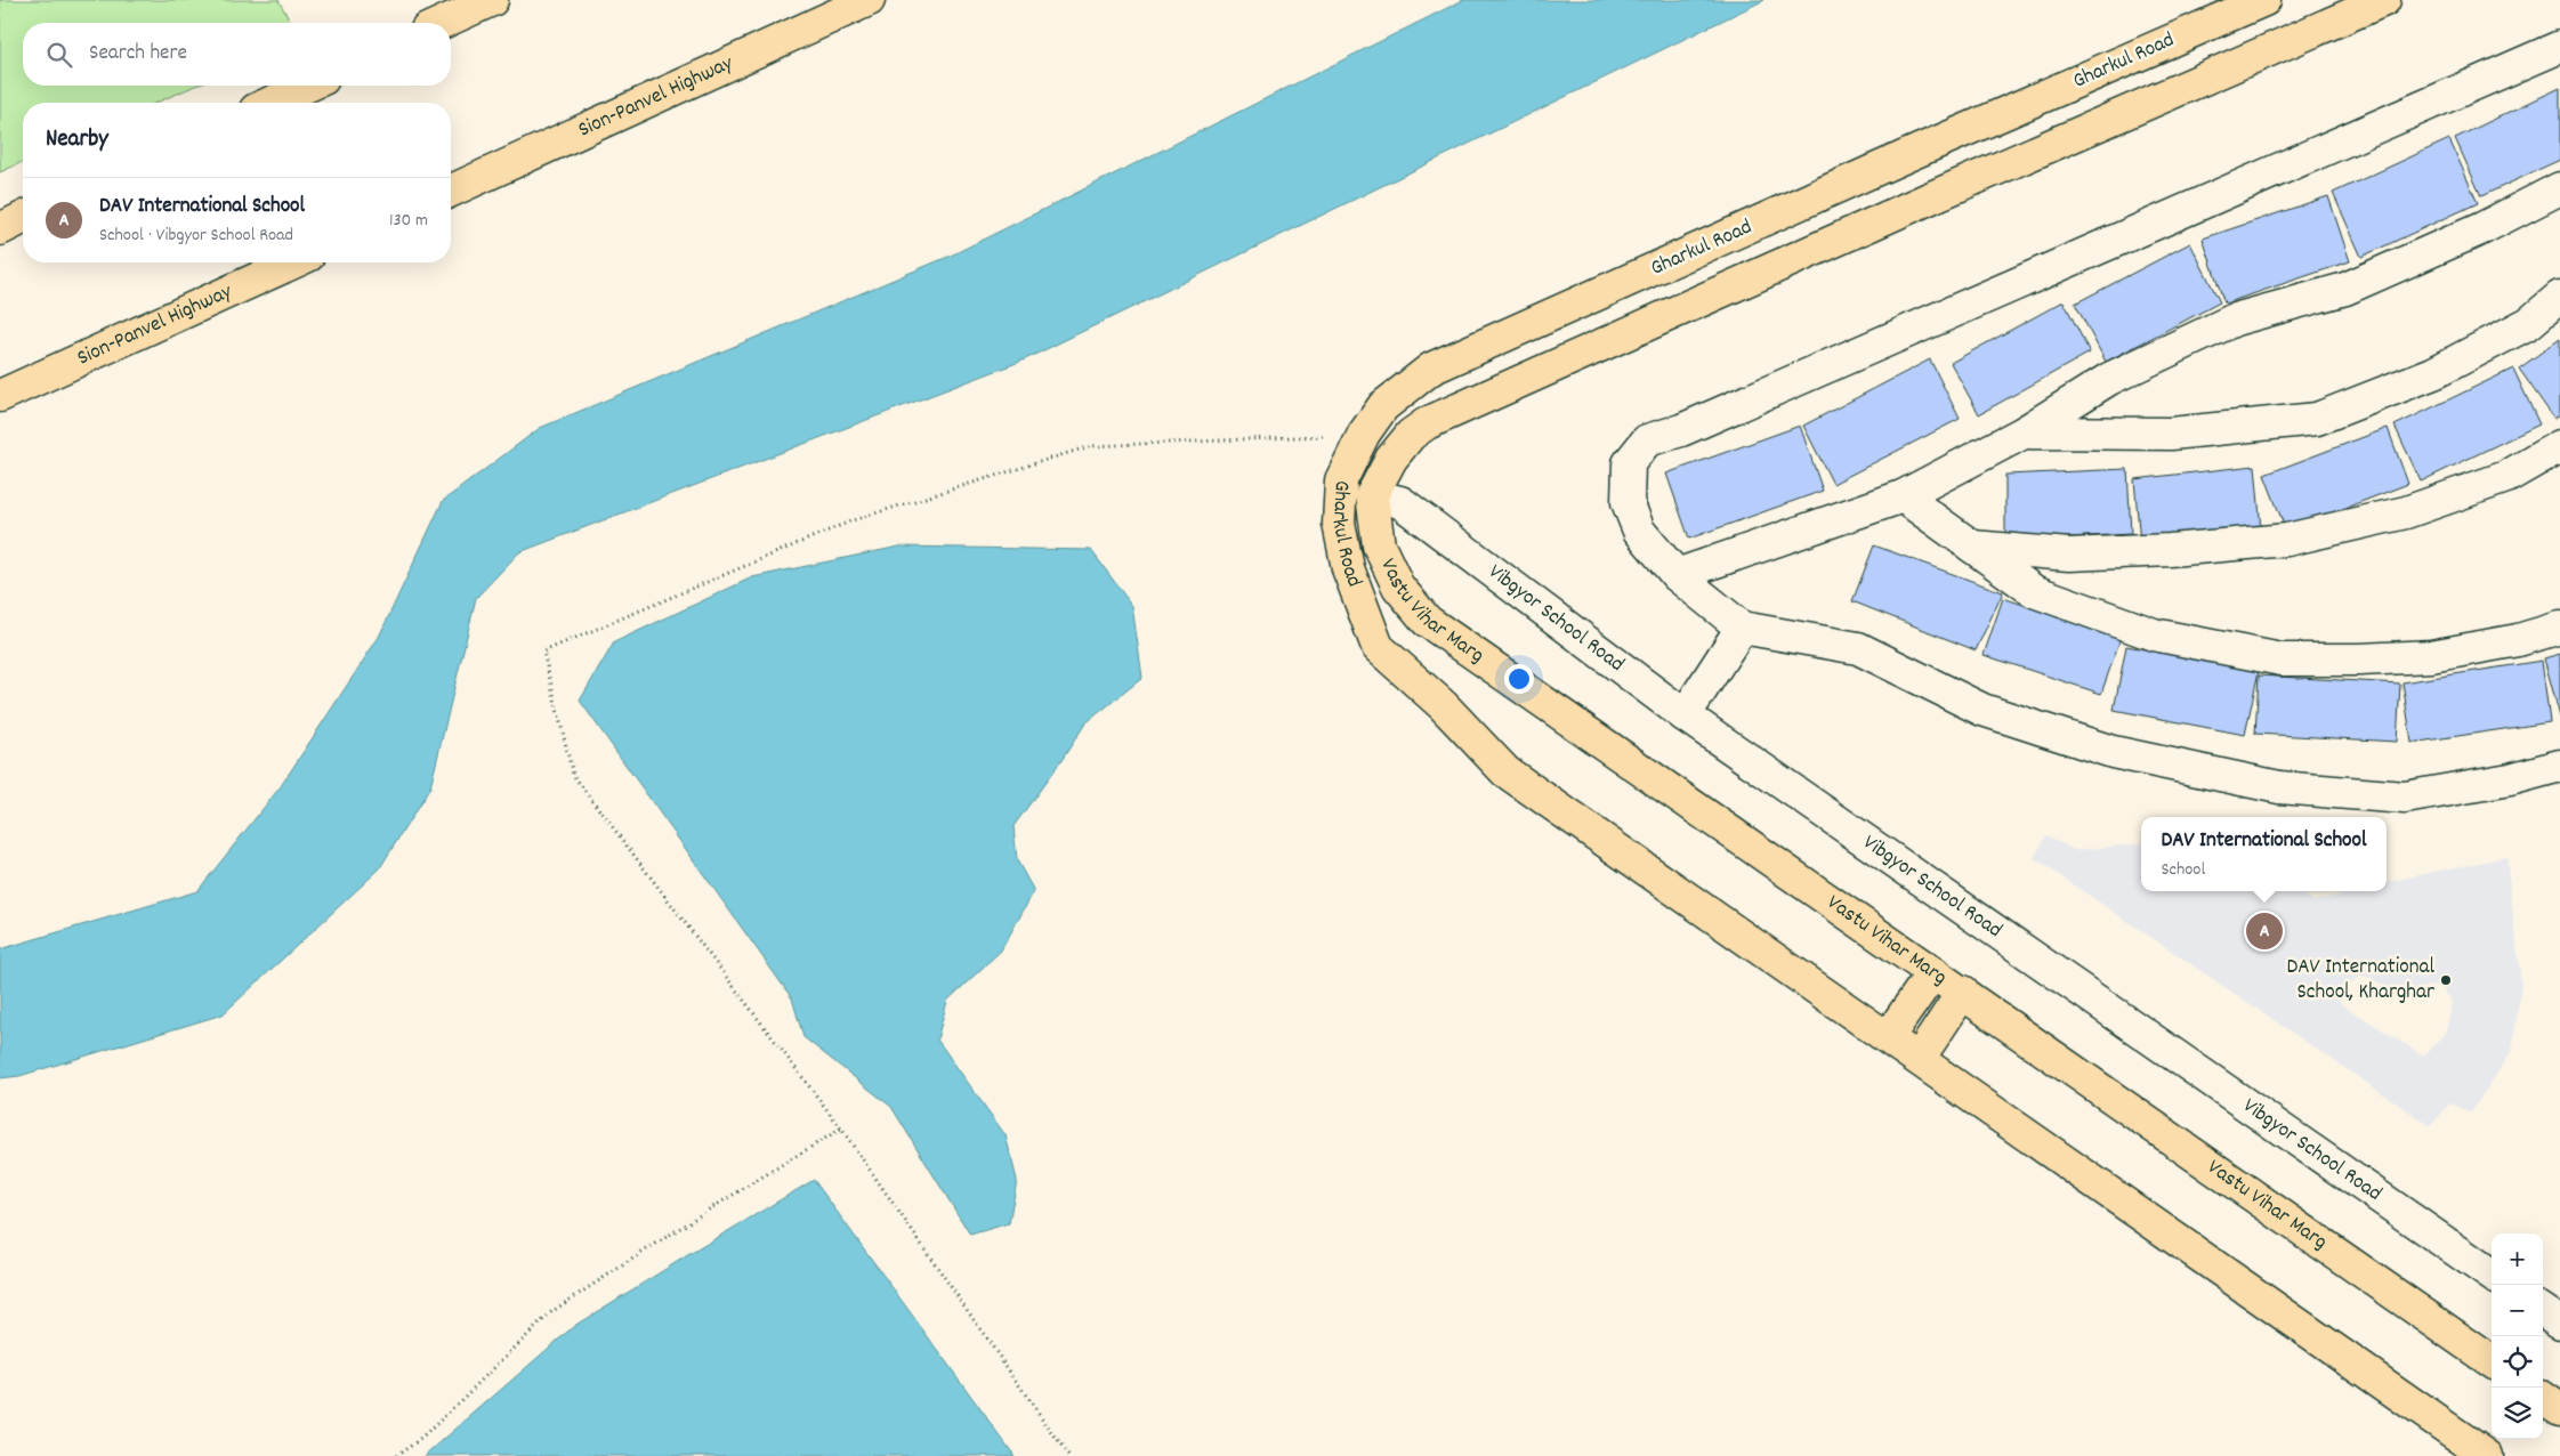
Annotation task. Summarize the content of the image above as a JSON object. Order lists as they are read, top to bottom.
{
  "streets": {
    "main road": ["Gharkul Road", "Sion-Panvel Highway", "Vastu Vihar Marg"],
    "street": ["Vibgyor School Road"]
  },
  "crossings": [
    ["Vastu Vihar Marg", "Vibgyor School Road"]
  ],
  "places": ["DAV International School, Kharghar"],
  "page": {
    "search": "Search here",
    "heading": "Nearby",
    "list": [
      {
        "mark": "A",
        "name": "DAV International School",
        "note": "School · Vibgyor School Road",
        "value": "130 m"
      }
    ],
    "popup": ["DAV International School", "School"],
    "pins": "A",
    "map_buttons": ["+", "−"]
  }
}
